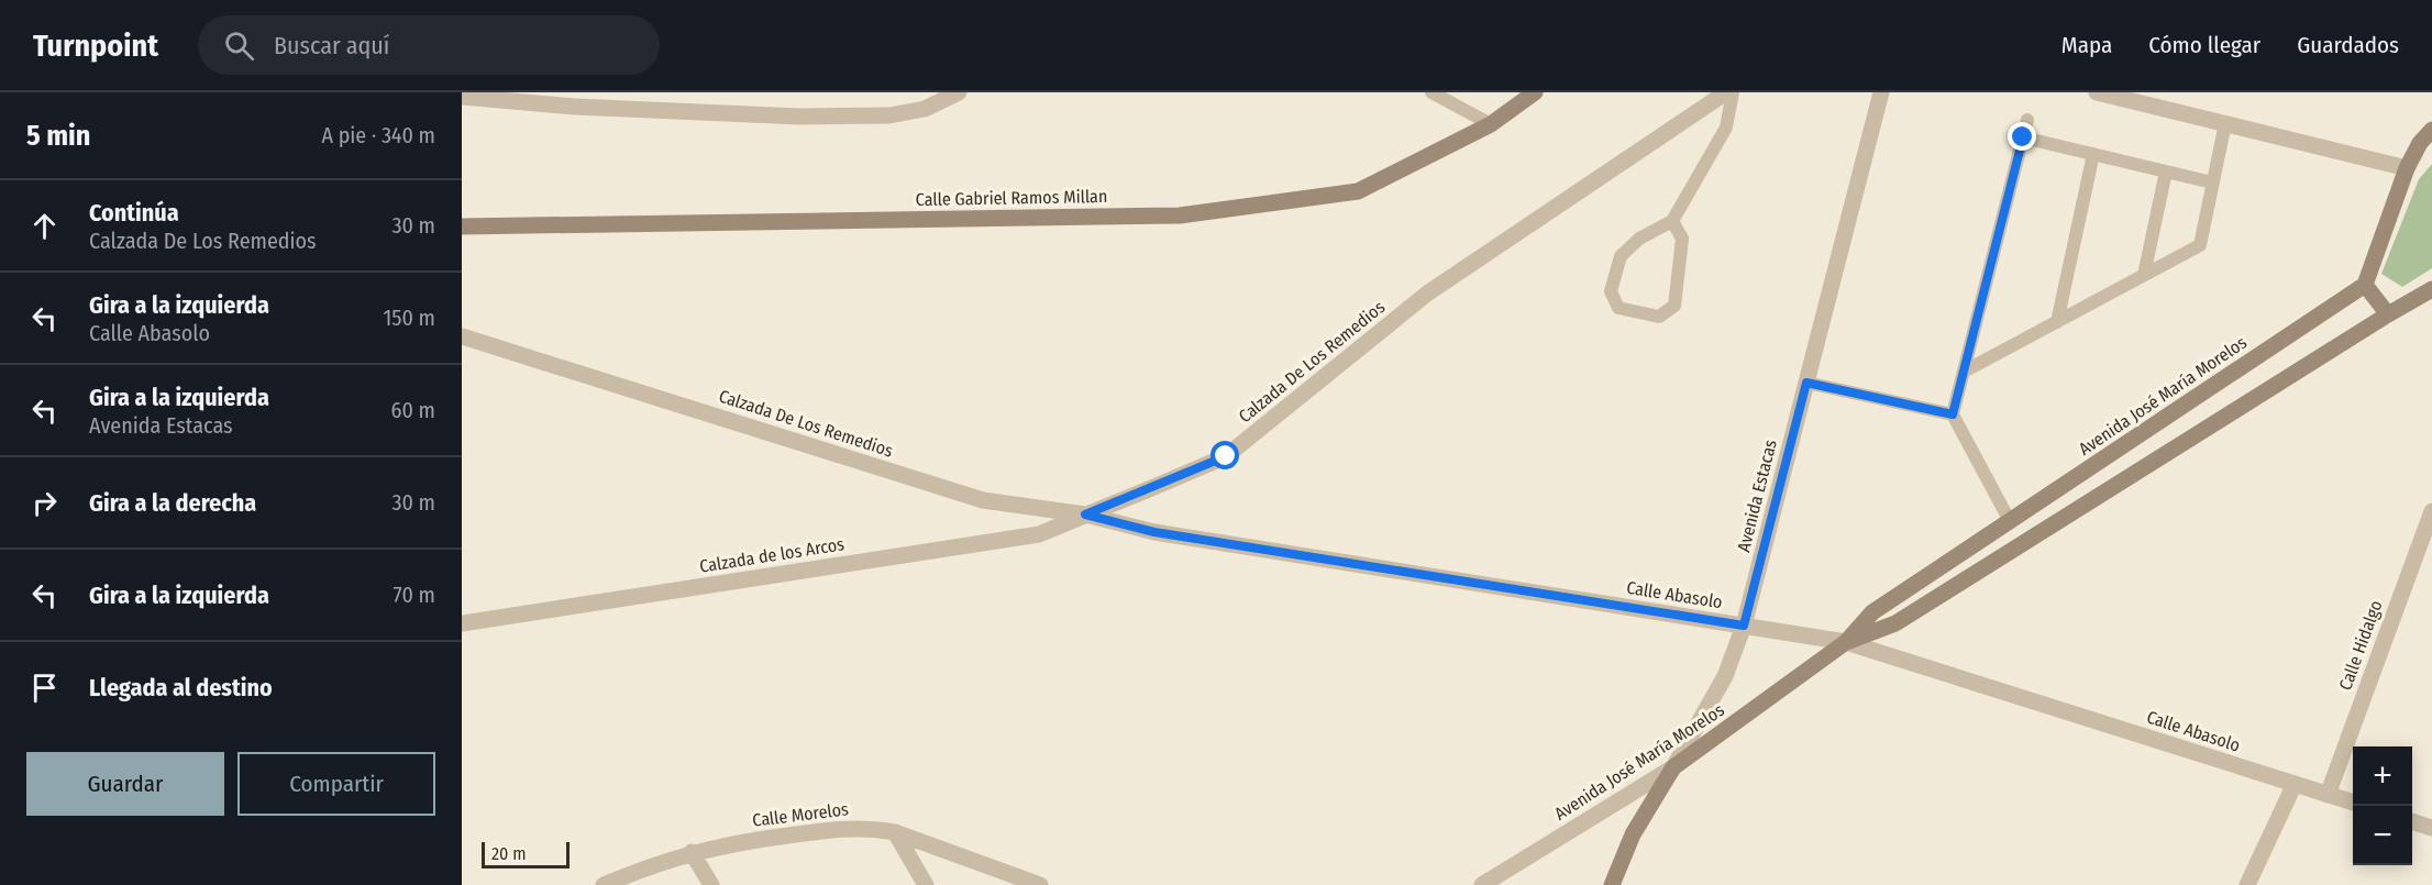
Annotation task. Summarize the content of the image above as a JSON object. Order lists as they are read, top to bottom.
{
  "streets": {
    "main road": ["Calle Gabriel Ramos Millan", "Avenida José María Morelos", "Avenida Estacas"],
    "street": [
      "Calzada De Los Remedios",
      "Calzada de los Arcos",
      "Calle Abasolo",
      "Calle Hidalgo",
      "Calle Morelos"
    ]
  },
  "crossings": [
    ["Calzada De Los Remedios", "Calzada de los Arcos"],
    ["Calzada De Los Remedios", "Calle Abasolo"],
    ["Avenida José María Morelos", "Avenida Estacas"],
    ["Avenida José María Morelos", "Calle Abasolo"],
    ["Avenida Estacas", "Calle Abasolo"],
    ["Calzada de los Arcos", "Calle Abasolo"],
    ["Calle Abasolo", "Calle Hidalgo"]
  ],
  "scale_bar": "20 m",
  "page": {
    "header": "Turnpoint",
    "search": "Buscar aquí",
    "nav": ["Mapa", "Cómo llegar", "Guardados"],
    "heading": ["5 min", "A pie · 340 m"],
    "list": [
      ["Continúa", "Calzada De Los Remedios", "30 m"],
      ["Gira a la izquierda", "Calle Abasolo", "150 m"],
      ["Gira a la izquierda", "Avenida Estacas", "60 m"],
      ["Gira a la derecha", "30 m"],
      ["Gira a la izquierda", "70 m"],
      "Llegada al destino"
    ],
    "buttons": ["Guardar", "Compartir"],
    "map_buttons": ["+", "−"],
    "scale": "20 m"
  }
}
